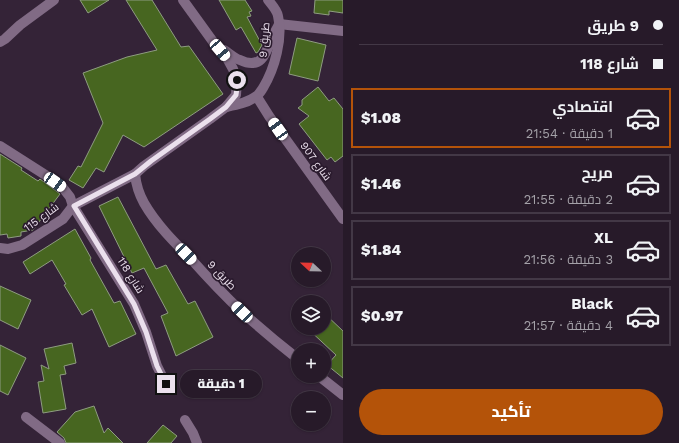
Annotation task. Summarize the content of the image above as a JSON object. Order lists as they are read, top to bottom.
{
  "streets": {
    "street": [
      "9 طريق",
      "شارع 907",
      "شارع 115",
      "شارع 118",
      "طريق 9"
    ]
  },
  "crossings": [
    ["9 طريق", "شارع 907"],
    ["شارع 115", "شارع 118"],
    ["شارع 115", "طريق 9"]
  ],
  "north": "left",
  "page": {
    "banner": ["9 طريق", "شارع 118"],
    "list": [
      {
        "name": "اقتصادي",
        "note": "1 دقيقة · 21:54",
        "value": "$1.08"
      },
      {
        "name": "مريح",
        "note": "2 دقيقة · 21:55",
        "value": "$1.46"
      },
      {
        "name": "XL",
        "note": "3 دقيقة · 21:56",
        "value": "$1.84"
      },
      {
        "name": "Black",
        "note": "4 دقيقة · 21:57",
        "value": "$0.97"
      }
    ],
    "map_buttons": ["+", "−"],
    "bubble": "1 دقيقة",
    "buttons": "تأكيد"
  }
}
